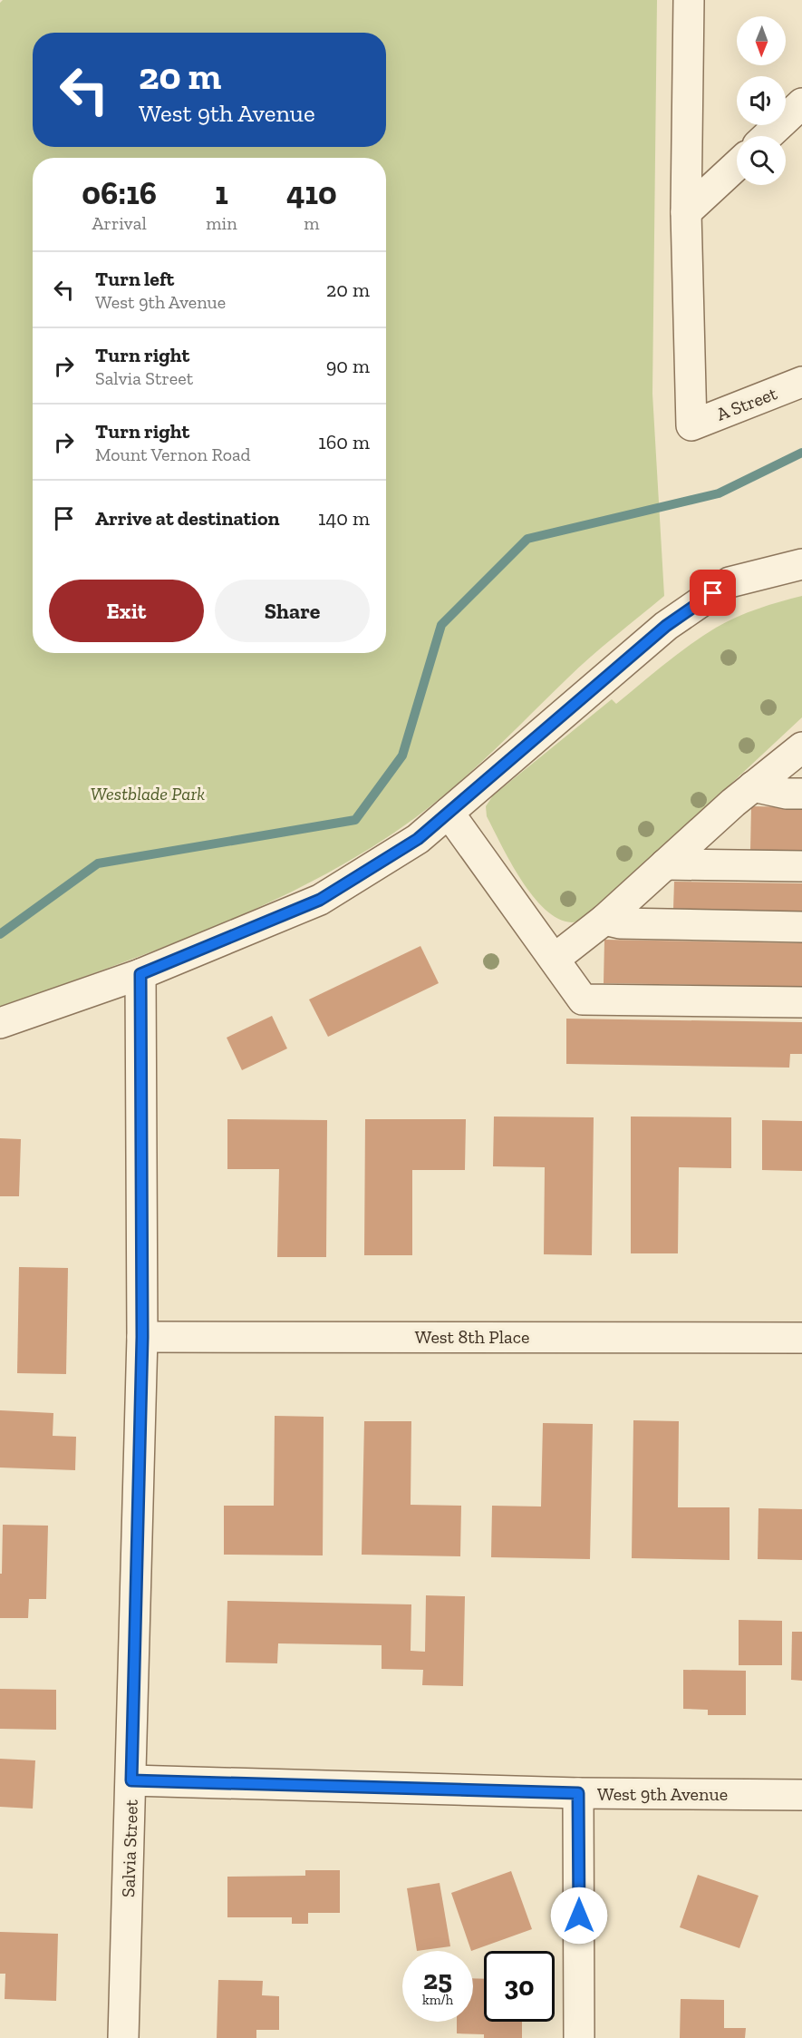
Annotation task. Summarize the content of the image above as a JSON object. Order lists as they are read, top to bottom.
{
  "streets": {
    "street": [
      "A Street",
      "West 8th Place",
      "West 9th Avenue",
      "Salvia Street"
    ]
  },
  "crossings": [
    ["West 8th Place", "Salvia Street"],
    ["West 9th Avenue", "Salvia Street"]
  ],
  "parks": ["Westblade Park"],
  "north": "bottom",
  "page": {
    "turn": ["20 m", "West 9th Avenue"],
    "eta": [
      "06:16",
      "Arrival",
      "1",
      "min",
      "410",
      "m"
    ],
    "list": [
      {
        "name": "Turn left",
        "note": "West 9th Avenue",
        "value": "20 m"
      },
      {
        "name": "Turn right",
        "note": "Salvia Street",
        "value": "90 m"
      },
      {
        "name": "Turn right",
        "note": "Mount Vernon Road",
        "value": "160 m"
      },
      {
        "name": "Arrive at destination",
        "value": "140 m"
      }
    ],
    "buttons": ["Exit", "Share"],
    "speed": "25 km/h",
    "limit": "30"
  }
}
